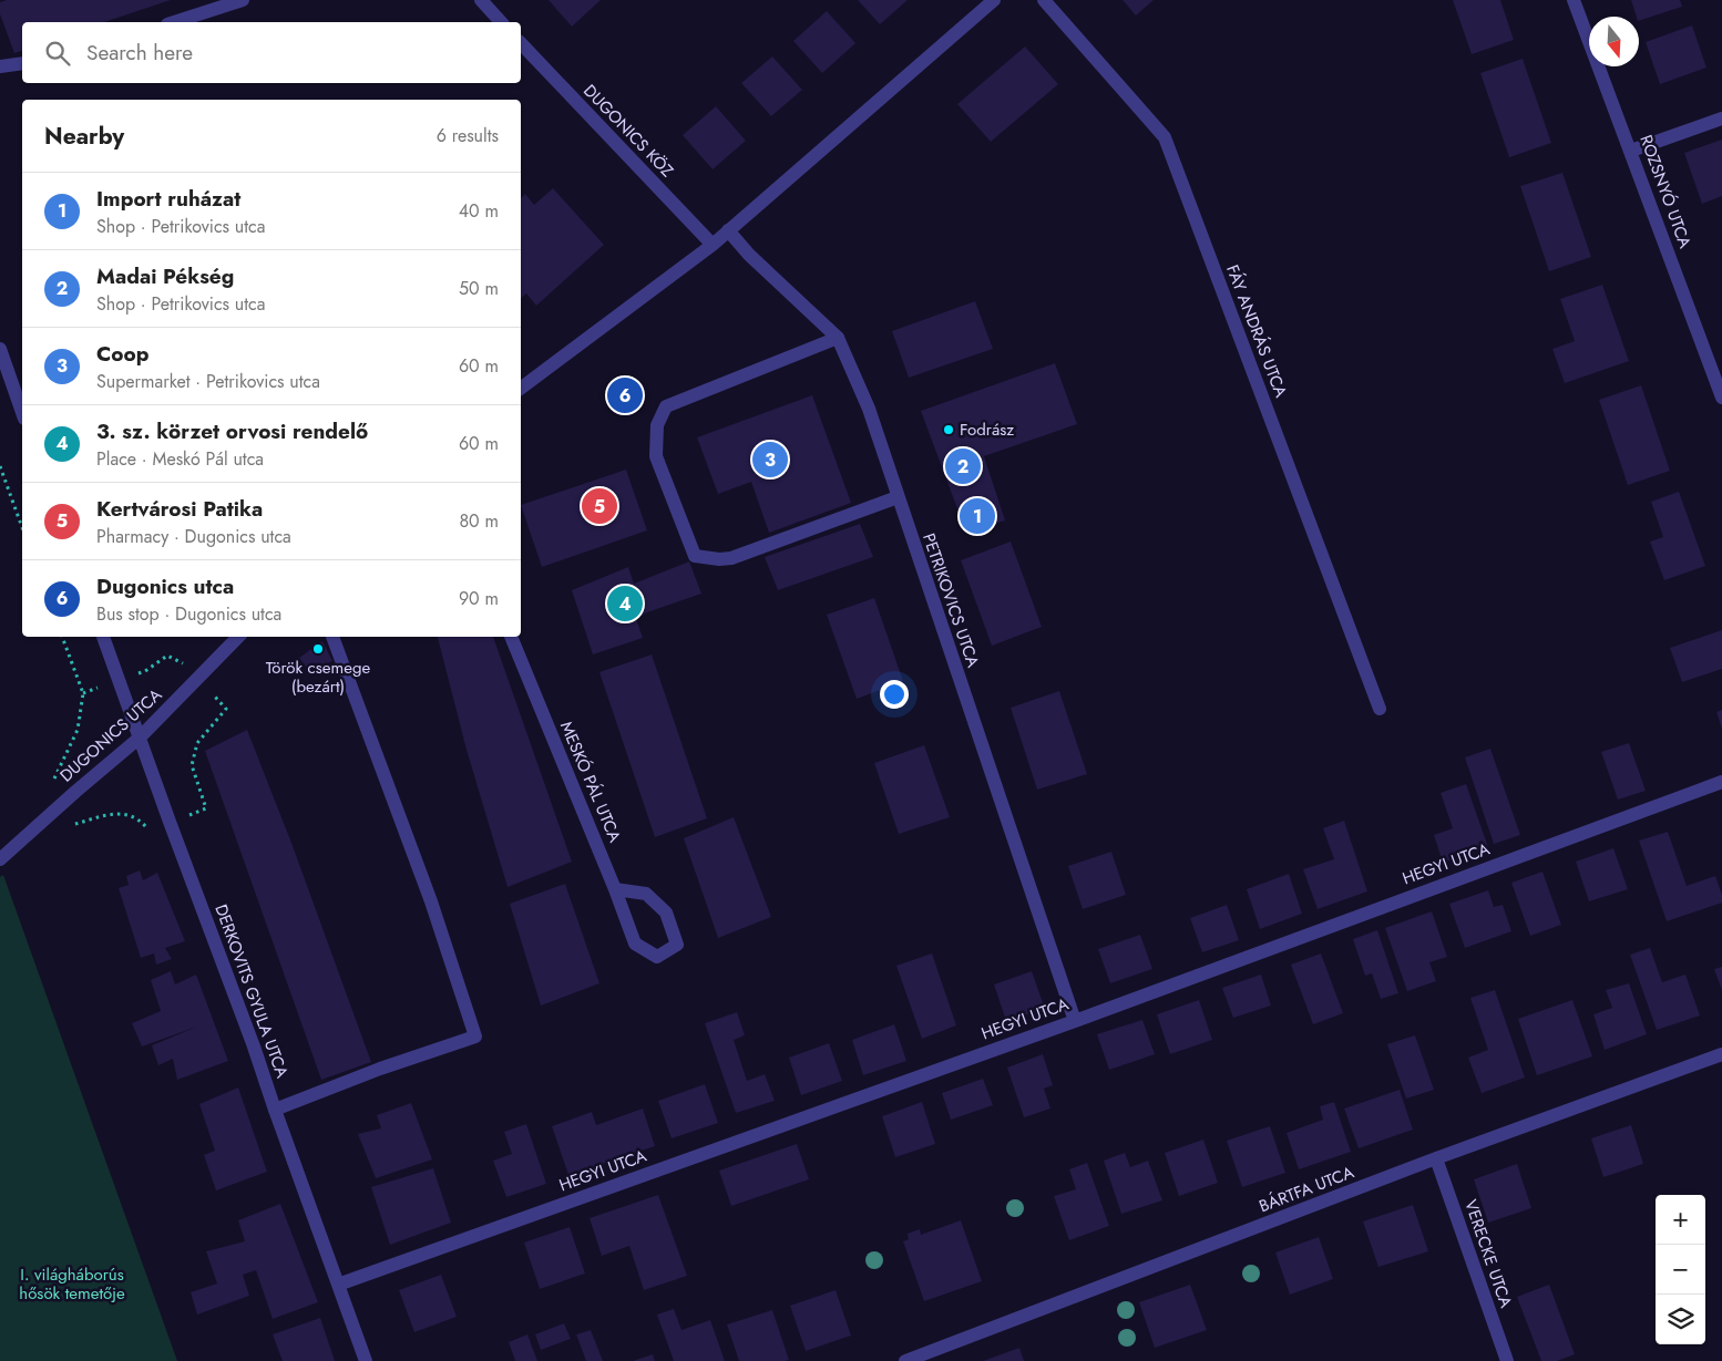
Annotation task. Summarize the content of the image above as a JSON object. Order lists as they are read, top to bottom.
{
  "streets": {
    "street": [
      "DUGONICS KÖZ",
      "ROZSNYÓ UTCA",
      "FÁY ANDRÁS UTCA",
      "PETRIKOVICS UTCA",
      "DUGONICS UTCA",
      "MESKÓ PÁL UTCA",
      "HEGYI UTCA",
      "DERKOVITS GYULA UTCA",
      "BÁRTFA UTCA",
      "VERECKE UTCA"
    ]
  },
  "crossings": [
    ["PETRIKOVICS UTCA", "HEGYI UTCA"],
    ["DUGONICS UTCA", "DERKOVITS GYULA UTCA"],
    ["HEGYI UTCA", "DERKOVITS GYULA UTCA"],
    ["BÁRTFA UTCA", "VERECKE UTCA"]
  ],
  "parks": ["I. világháborús hősök temetője"],
  "places": ["Fodrász", "Török csemege (bezárt)"],
  "north": "bottom",
  "page": {
    "search": "Search here",
    "heading": ["Nearby", "6 results"],
    "list": [
      {
        "mark": "1",
        "name": "Import ruházat",
        "note": "Shop · Petrikovics utca",
        "value": "40 m"
      },
      {
        "mark": "2",
        "name": "Madai Pékség",
        "note": "Shop · Petrikovics utca",
        "value": "50 m"
      },
      {
        "mark": "3",
        "name": "Coop",
        "note": "Supermarket · Petrikovics utca",
        "value": "60 m"
      },
      {
        "mark": "4",
        "name": "3. sz. körzet orvosi rendelő",
        "note": "Place · Meskó Pál utca",
        "value": "60 m"
      },
      {
        "mark": "5",
        "name": "Kertvárosi Patika",
        "note": "Pharmacy · Dugonics utca",
        "value": "80 m"
      },
      {
        "mark": "6",
        "name": "Dugonics utca",
        "note": "Bus stop · Dugonics utca",
        "value": "90 m"
      }
    ],
    "pins": [
      "6",
      "3",
      "2",
      "5",
      "1",
      "4"
    ],
    "map_buttons": ["+", "−"]
  }
}
